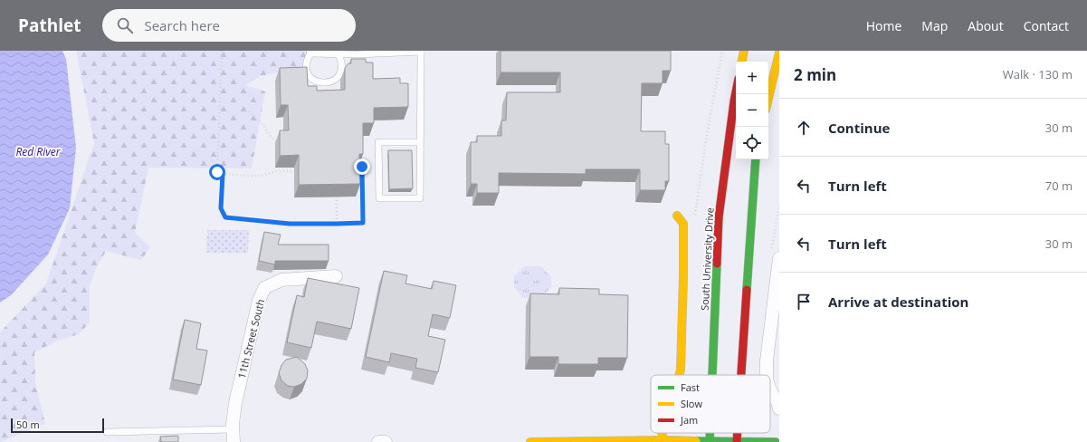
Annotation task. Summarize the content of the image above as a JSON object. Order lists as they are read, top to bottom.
{
  "streets": {
    "main road": ["South University Drive"],
    "street": ["11th Street South"]
  },
  "water": ["Red River"],
  "legend": ["Fast", "Slow", "Jam"],
  "scale_bar": "50 m",
  "page": {
    "header": "Pathlet",
    "search": "Search here",
    "nav": [
      "Home",
      "Map",
      "About",
      "Contact"
    ],
    "heading": ["2 min", "Walk · 130 m"],
    "map_buttons": ["+", "−"],
    "list": [
      ["Continue", "30 m"],
      ["Turn left", "70 m"],
      ["Turn left", "30 m"],
      "Arrive at destination"
    ],
    "scale": "50 m"
  }
}
